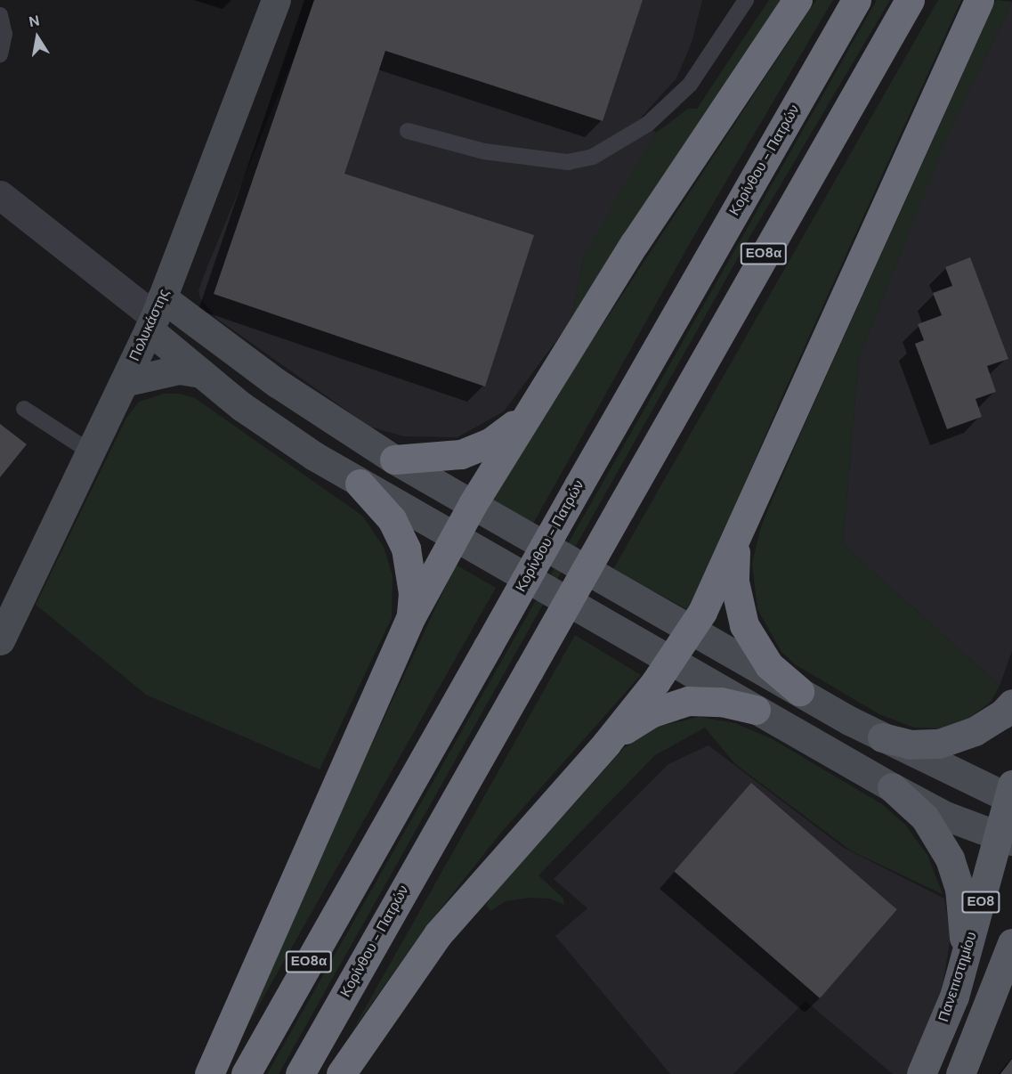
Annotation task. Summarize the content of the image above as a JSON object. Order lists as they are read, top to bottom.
{
  "streets": {
    "highway": ["Κορίνθου - Πατρών", "ΕΟ8α"],
    "main road": ["ΕΟ8", "Πανεπιστημίου"],
    "street": ["Πολυκάστης"]
  },
  "north": "top"
}
